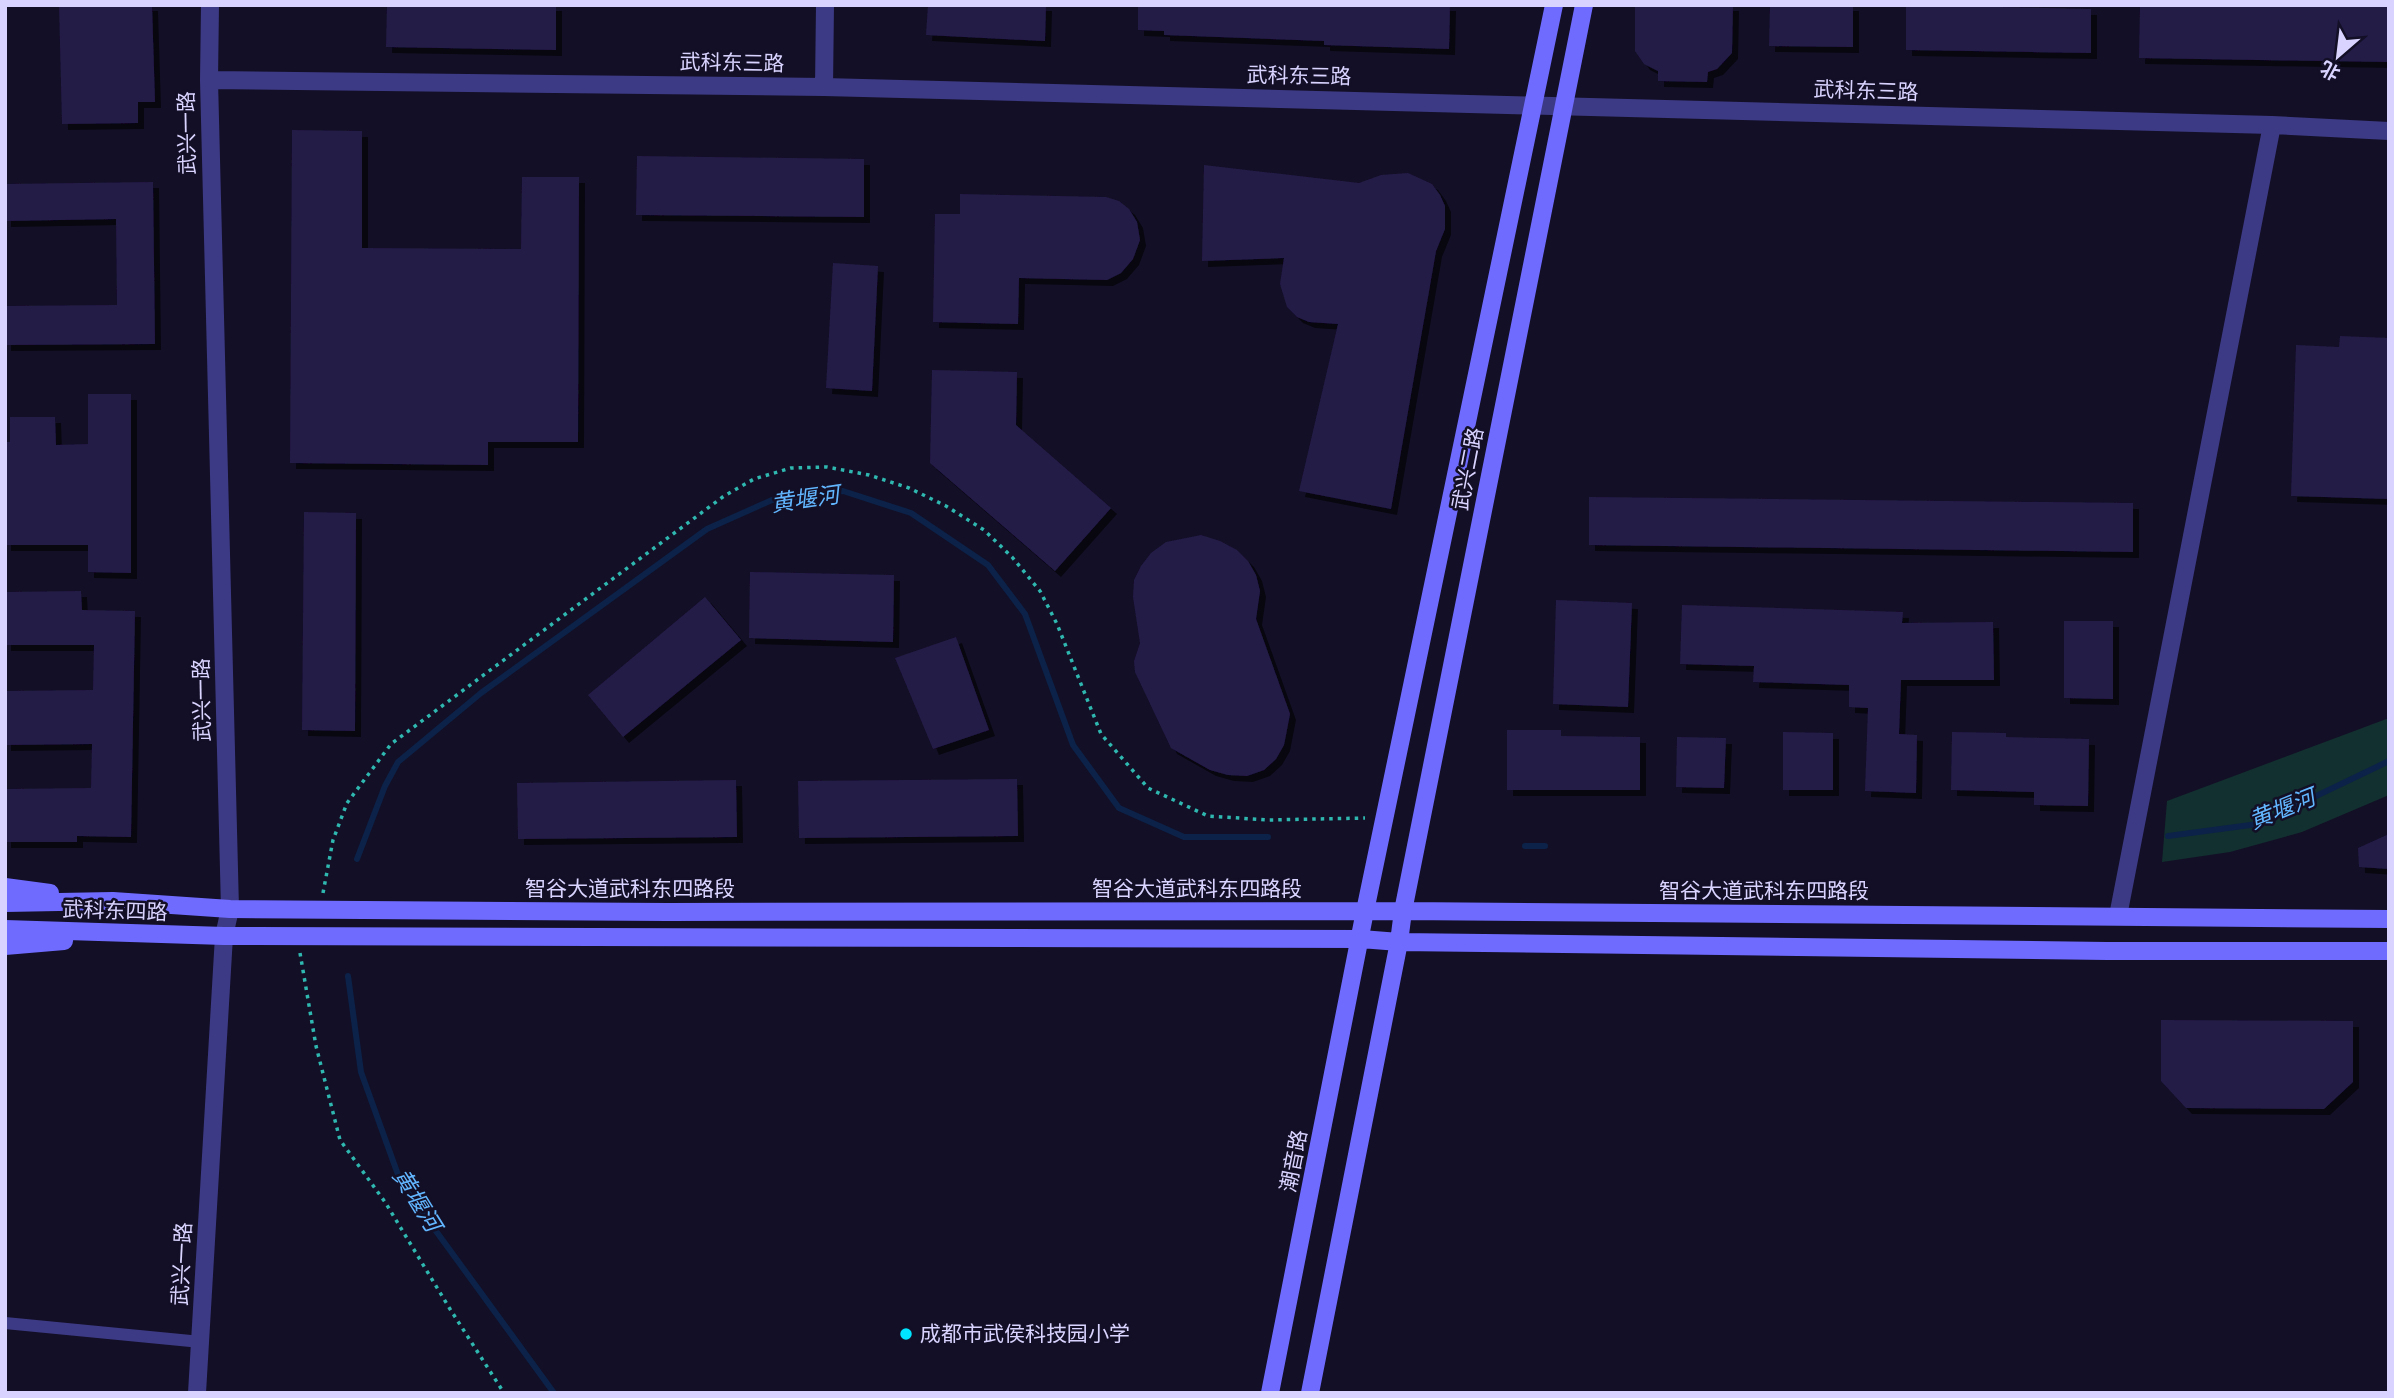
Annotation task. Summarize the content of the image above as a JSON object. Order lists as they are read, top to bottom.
{
  "streets": {
    "main road": [
      "武兴二路",
      "智谷大道武科东四路段",
      "武科东四路",
      "潮音路"
    ],
    "street": ["武科东三路", "武兴一路"]
  },
  "crossings": [
    ["武科东三路", "武兴一路"],
    ["武科东三路", "武兴二路"],
    ["武科东三路", "潮音路"],
    ["武兴一路", "智谷大道武科东四路段"],
    ["武兴一路", "武科东四路"],
    ["武兴二路", "智谷大道武科东四路段"],
    ["智谷大道武科东四路段", "潮音路"]
  ],
  "water": ["黄堰河"],
  "places": ["成都市武侯科技园小学"],
  "north": "bottom left"
}
